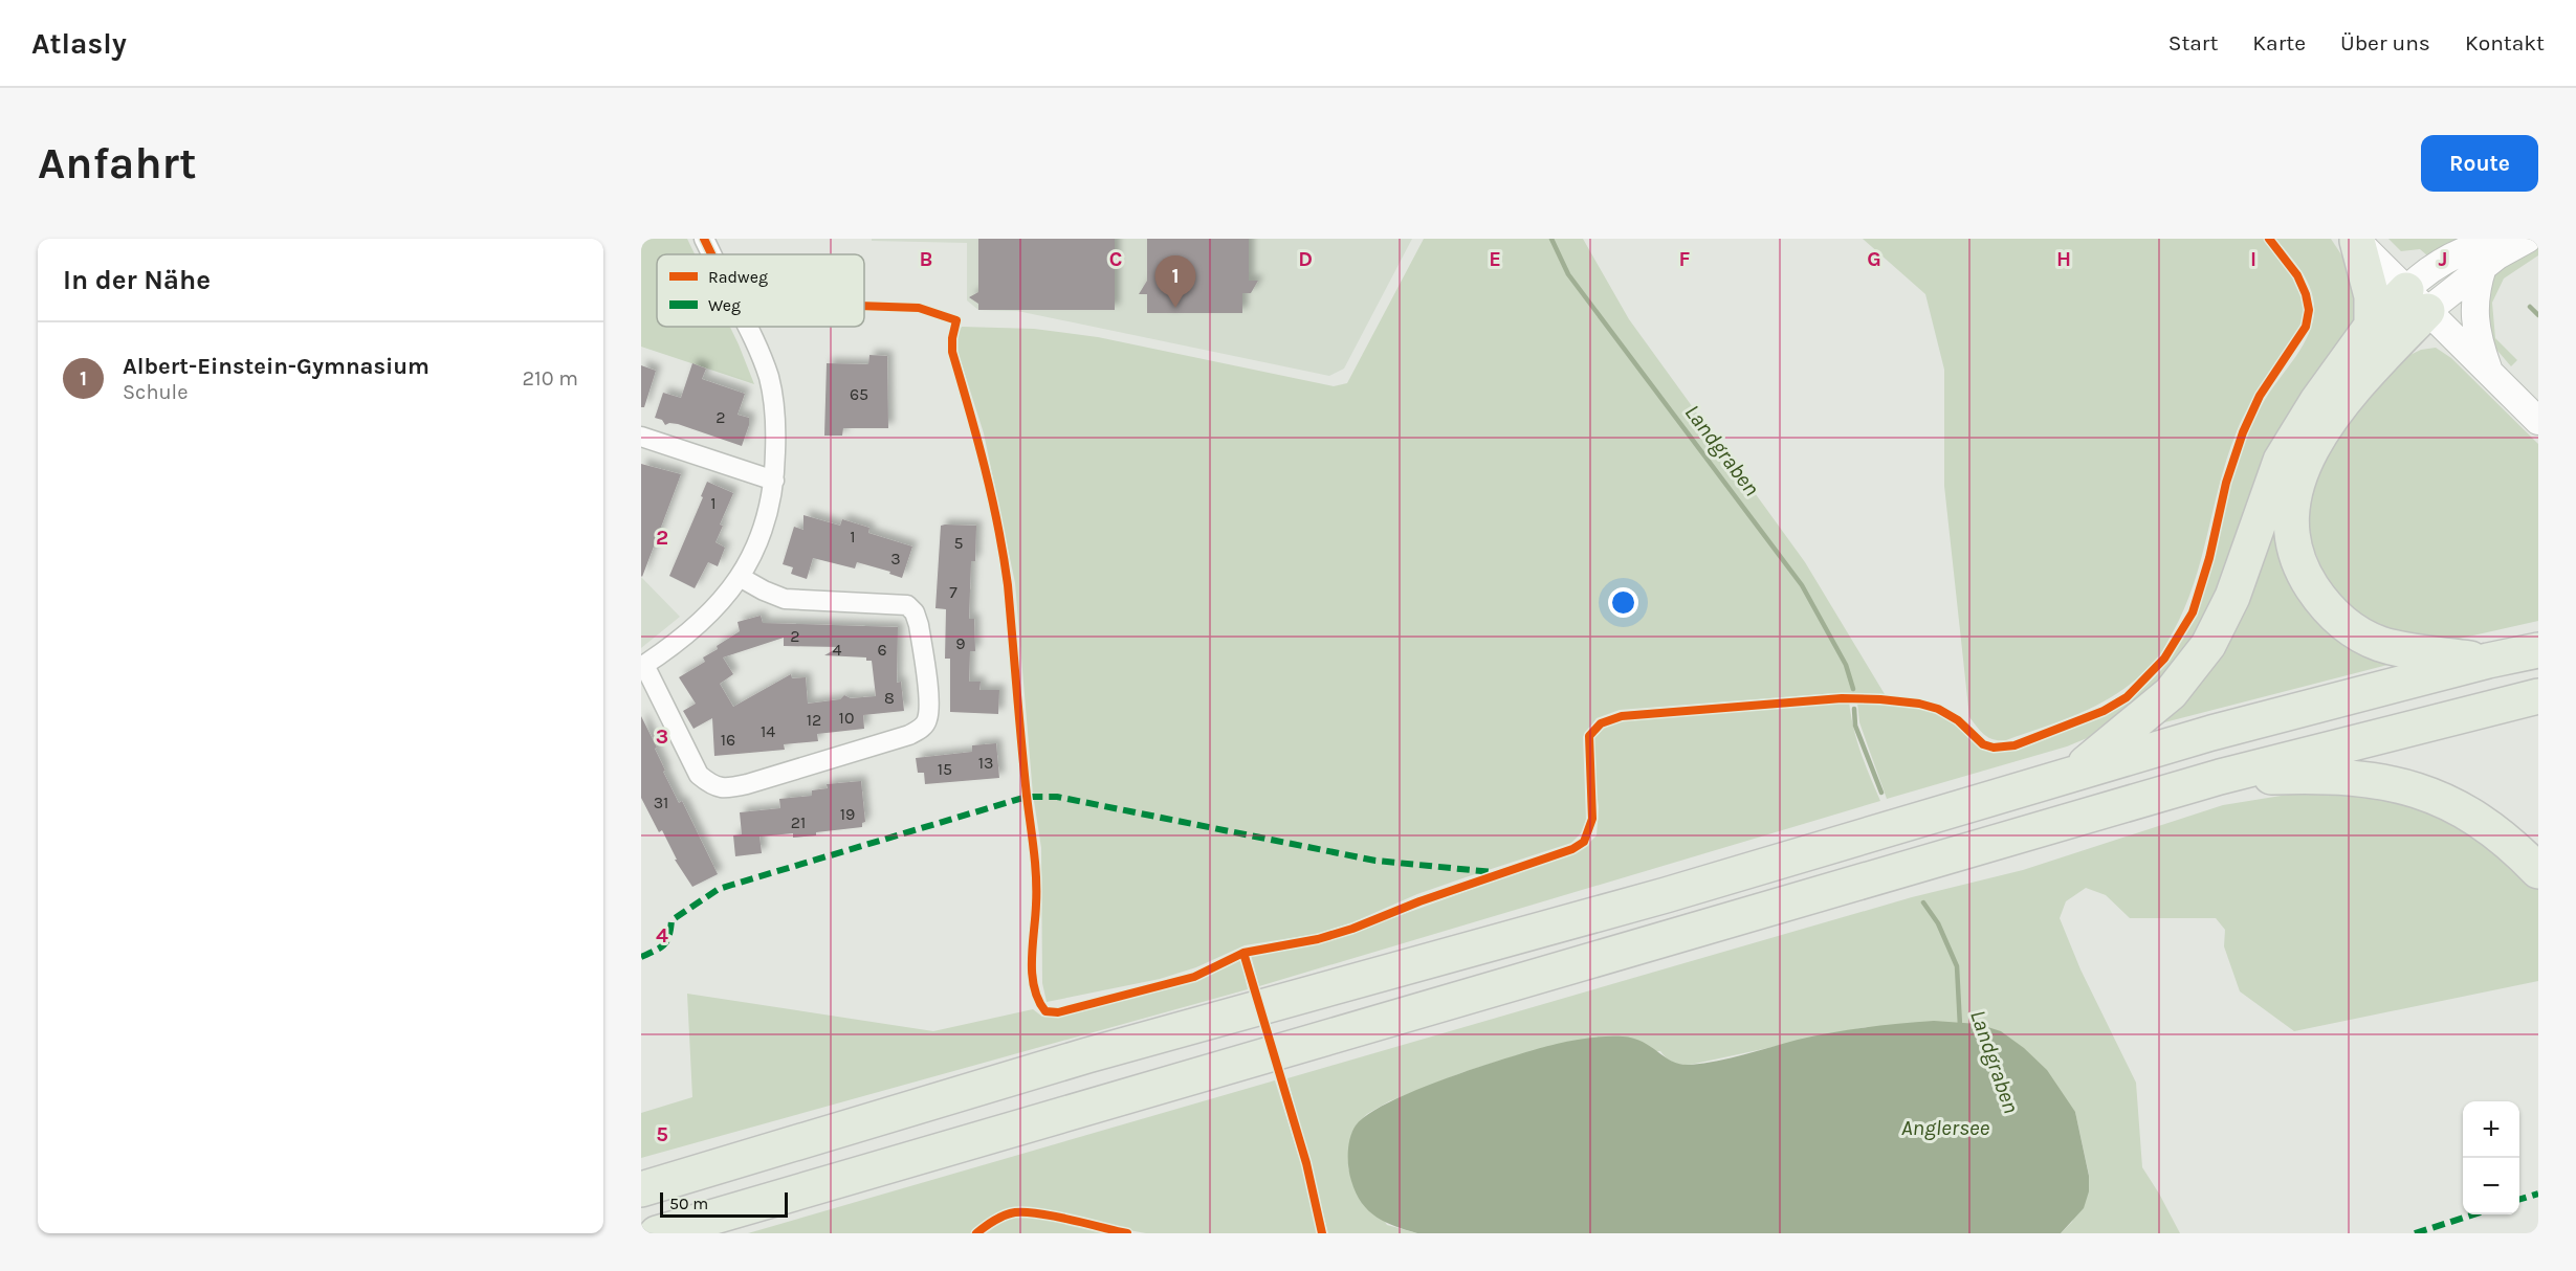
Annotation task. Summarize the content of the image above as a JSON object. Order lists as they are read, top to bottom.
{
  "water": ["Landgraben", "Anglersee"],
  "house_numbers": [
    "65",
    "2",
    "1",
    "1",
    "5",
    "3",
    "7",
    "2",
    "9",
    "4",
    "6",
    "8",
    "10",
    "12",
    "14",
    "16",
    "13",
    "15",
    "31",
    "19",
    "21"
  ],
  "legend": ["Radweg", "Weg"],
  "scale_bar": "50 m",
  "page": {
    "header": "Atlasly",
    "nav": [
      "Start",
      "Karte",
      "Über uns",
      "Kontakt"
    ],
    "buttons": "Route",
    "title": "Anfahrt",
    "heading": "In der Nähe",
    "pins": "1",
    "list": [
      {
        "mark": "1",
        "name": "Albert-Einstein-Gymnasium",
        "note": "Schule",
        "value": "210 m"
      }
    ],
    "map_buttons": ["+", "−"],
    "scale": "50 m"
  },
  "grid": {
    "columns": [
      "B",
      "C",
      "D",
      "E",
      "F",
      "G",
      "H",
      "I",
      "J"
    ],
    "rows": [
      "2",
      "3",
      "4",
      "5"
    ]
  }
}
